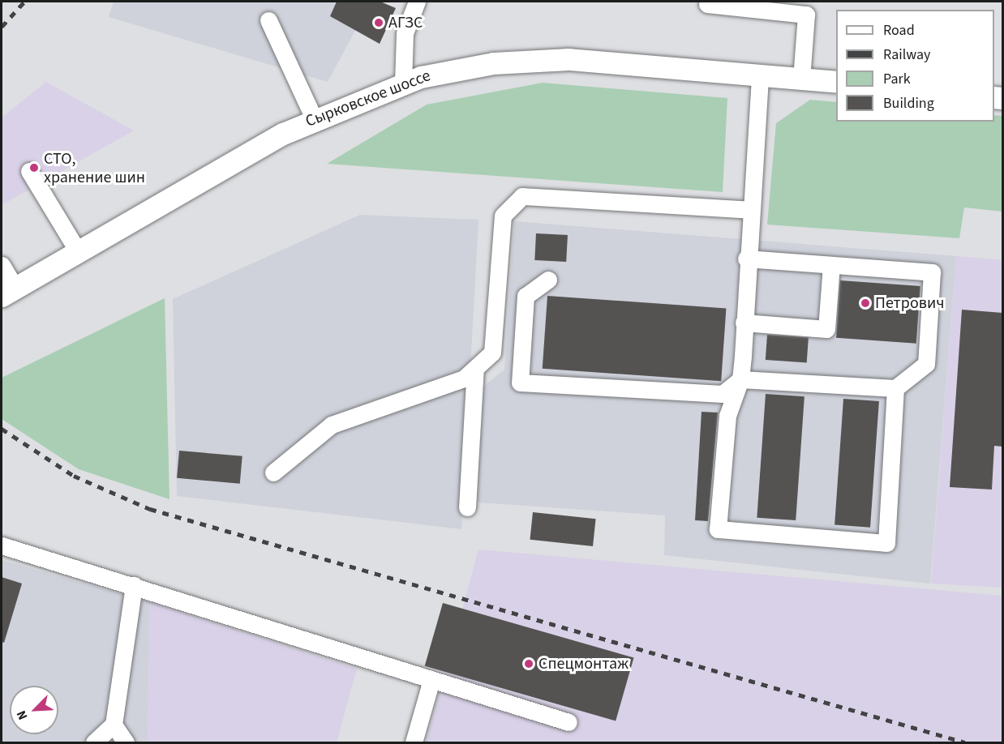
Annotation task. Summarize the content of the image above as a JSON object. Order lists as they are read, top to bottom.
{
  "streets": {
    "main road": ["Сырковское шоссе"]
  },
  "places": [
    "АГЗС",
    "СТО, хранение шин",
    "Петрович",
    "Спецмонтаж"
  ],
  "legend": [
    "Road",
    "Railway",
    "Park",
    "Building"
  ],
  "north": "bottom left"
}
